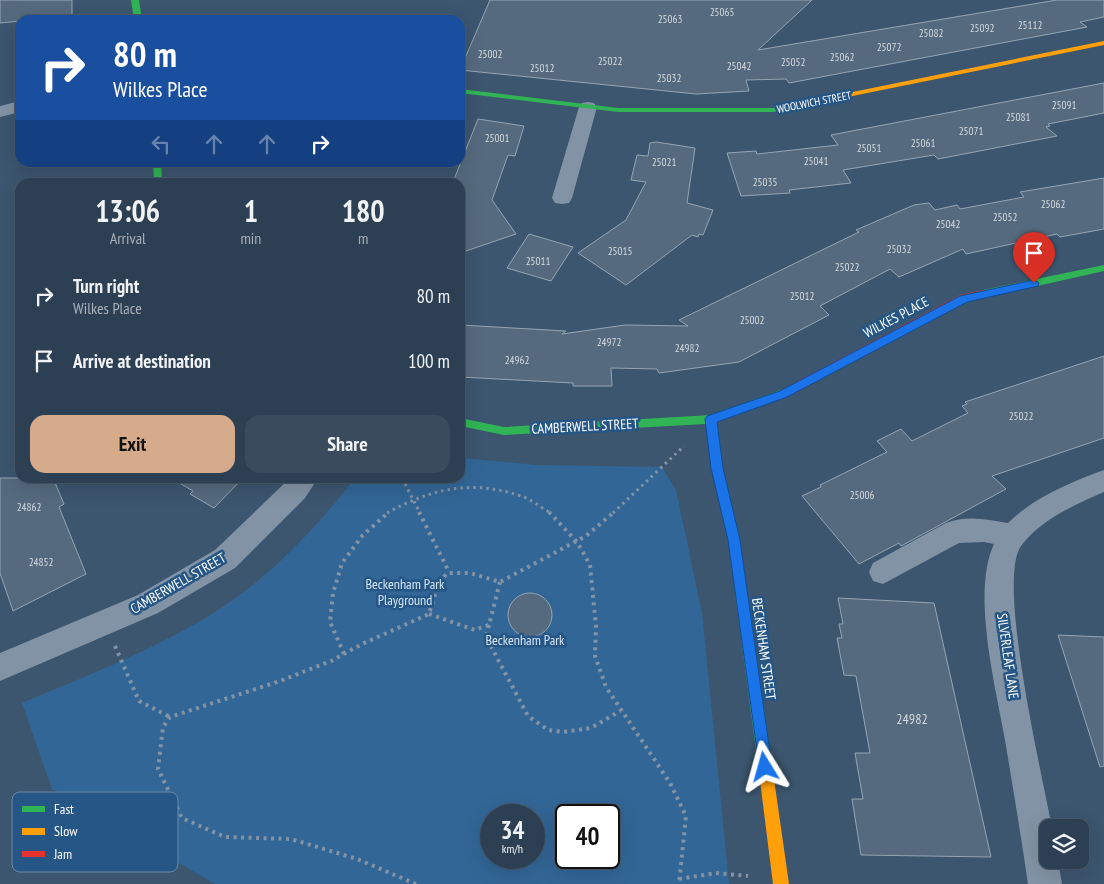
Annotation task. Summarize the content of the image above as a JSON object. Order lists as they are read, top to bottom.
{
  "streets": {
    "street": [
      "WOOLWICH STREET",
      "WILKES PLACE",
      "CAMBERWELL STREET",
      "BECKENHAM STREET",
      "SILVERLEAF LANE"
    ]
  },
  "crossings": [
    ["WILKES PLACE", "CAMBERWELL STREET"],
    ["WILKES PLACE", "BECKENHAM STREET"],
    ["CAMBERWELL STREET", "BECKENHAM STREET"]
  ],
  "parks": ["Beckenham Park Playground", "Beckenham Park"],
  "house_numbers": [
    "25065",
    "25063",
    "25112",
    "25092",
    "25082",
    "25072",
    "25002",
    "25062",
    "25022",
    "25052",
    "25042",
    "25012",
    "25032",
    "25091",
    "25081",
    "25071",
    "25001",
    "25061",
    "25051",
    "25041",
    "25021",
    "25035",
    "25062",
    "25052",
    "25042",
    "25032",
    "25015",
    "25011",
    "25022",
    "25012",
    "25002",
    "24972",
    "24982",
    "24962",
    "25022",
    "25006",
    "24862",
    "24852",
    "24982"
  ],
  "legend": ["Fast", "Slow", "Jam"],
  "page": {
    "turn": ["80 m", "Wilkes Place"],
    "eta": [
      "13:06",
      "Arrival",
      "1",
      "min",
      "180",
      "m"
    ],
    "list": [
      {
        "name": "Turn right",
        "note": "Wilkes Place",
        "value": "80 m"
      },
      {
        "name": "Arrive at destination",
        "value": "100 m"
      }
    ],
    "buttons": ["Exit", "Share"],
    "speed": "34 km/h",
    "limit": "40"
  }
}
